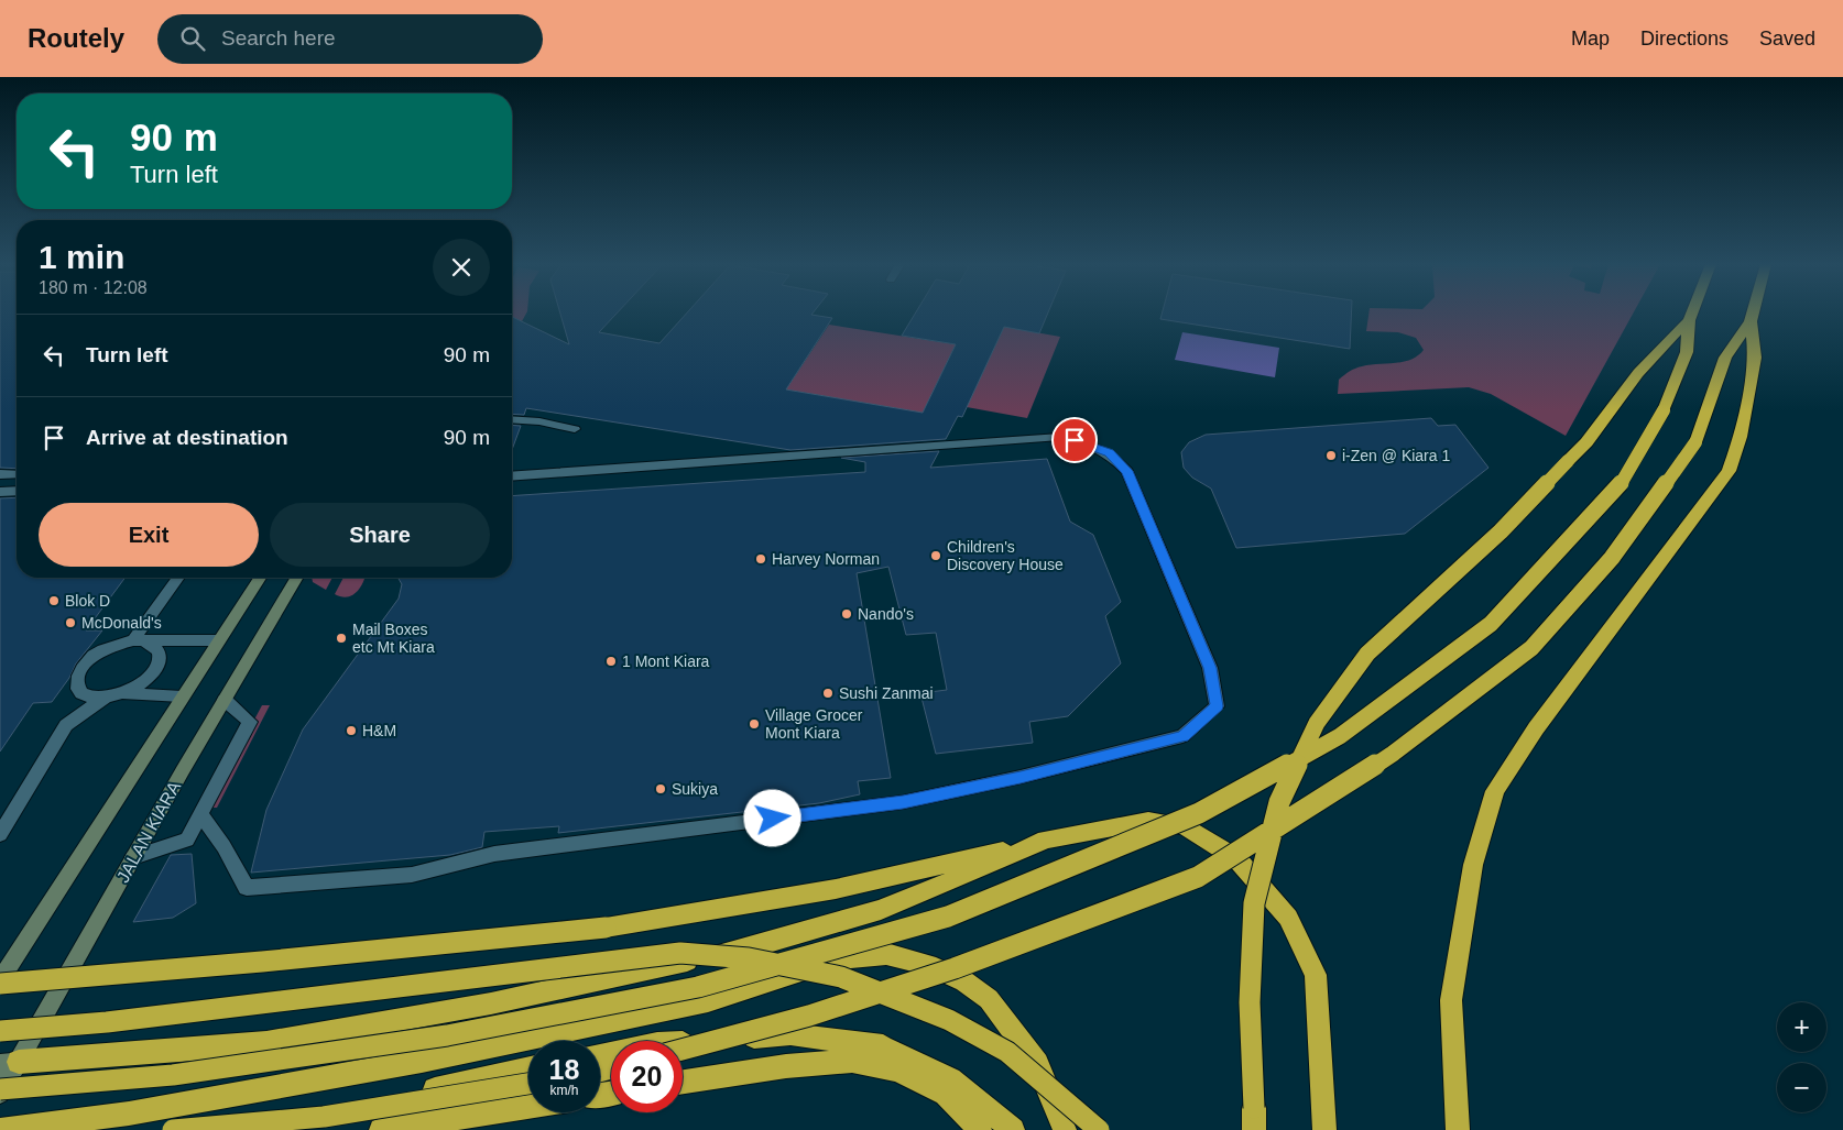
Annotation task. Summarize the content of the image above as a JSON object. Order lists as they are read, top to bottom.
{
  "streets": {
    "main road": ["JALAN KIARA"]
  },
  "places": [
    "i-Zen @ Kiara 1",
    "Children's Discovery House",
    "Harvey Norman",
    "Blok D",
    "Nando's",
    "McDonald's",
    "Mail Boxes etc Mt Kiara",
    "1 Mont Kiara",
    "Sushi Zanmai",
    "Village Grocer Mont Kiara",
    "H&M",
    "Sukiya"
  ],
  "page": {
    "header": "Routely",
    "search": "Search here",
    "nav": ["Map", "Directions", "Saved"],
    "turn": ["90 m", "Turn left"],
    "heading": ["1 min", "180 m · 12:08"],
    "list": [
      {
        "name": "Turn left",
        "value": "90 m"
      },
      {
        "name": "Arrive at destination",
        "value": "90 m"
      }
    ],
    "buttons": ["Exit", "Share"],
    "map_buttons": ["+", "−"],
    "speed": "18 km/h",
    "limit": "20"
  }
}
